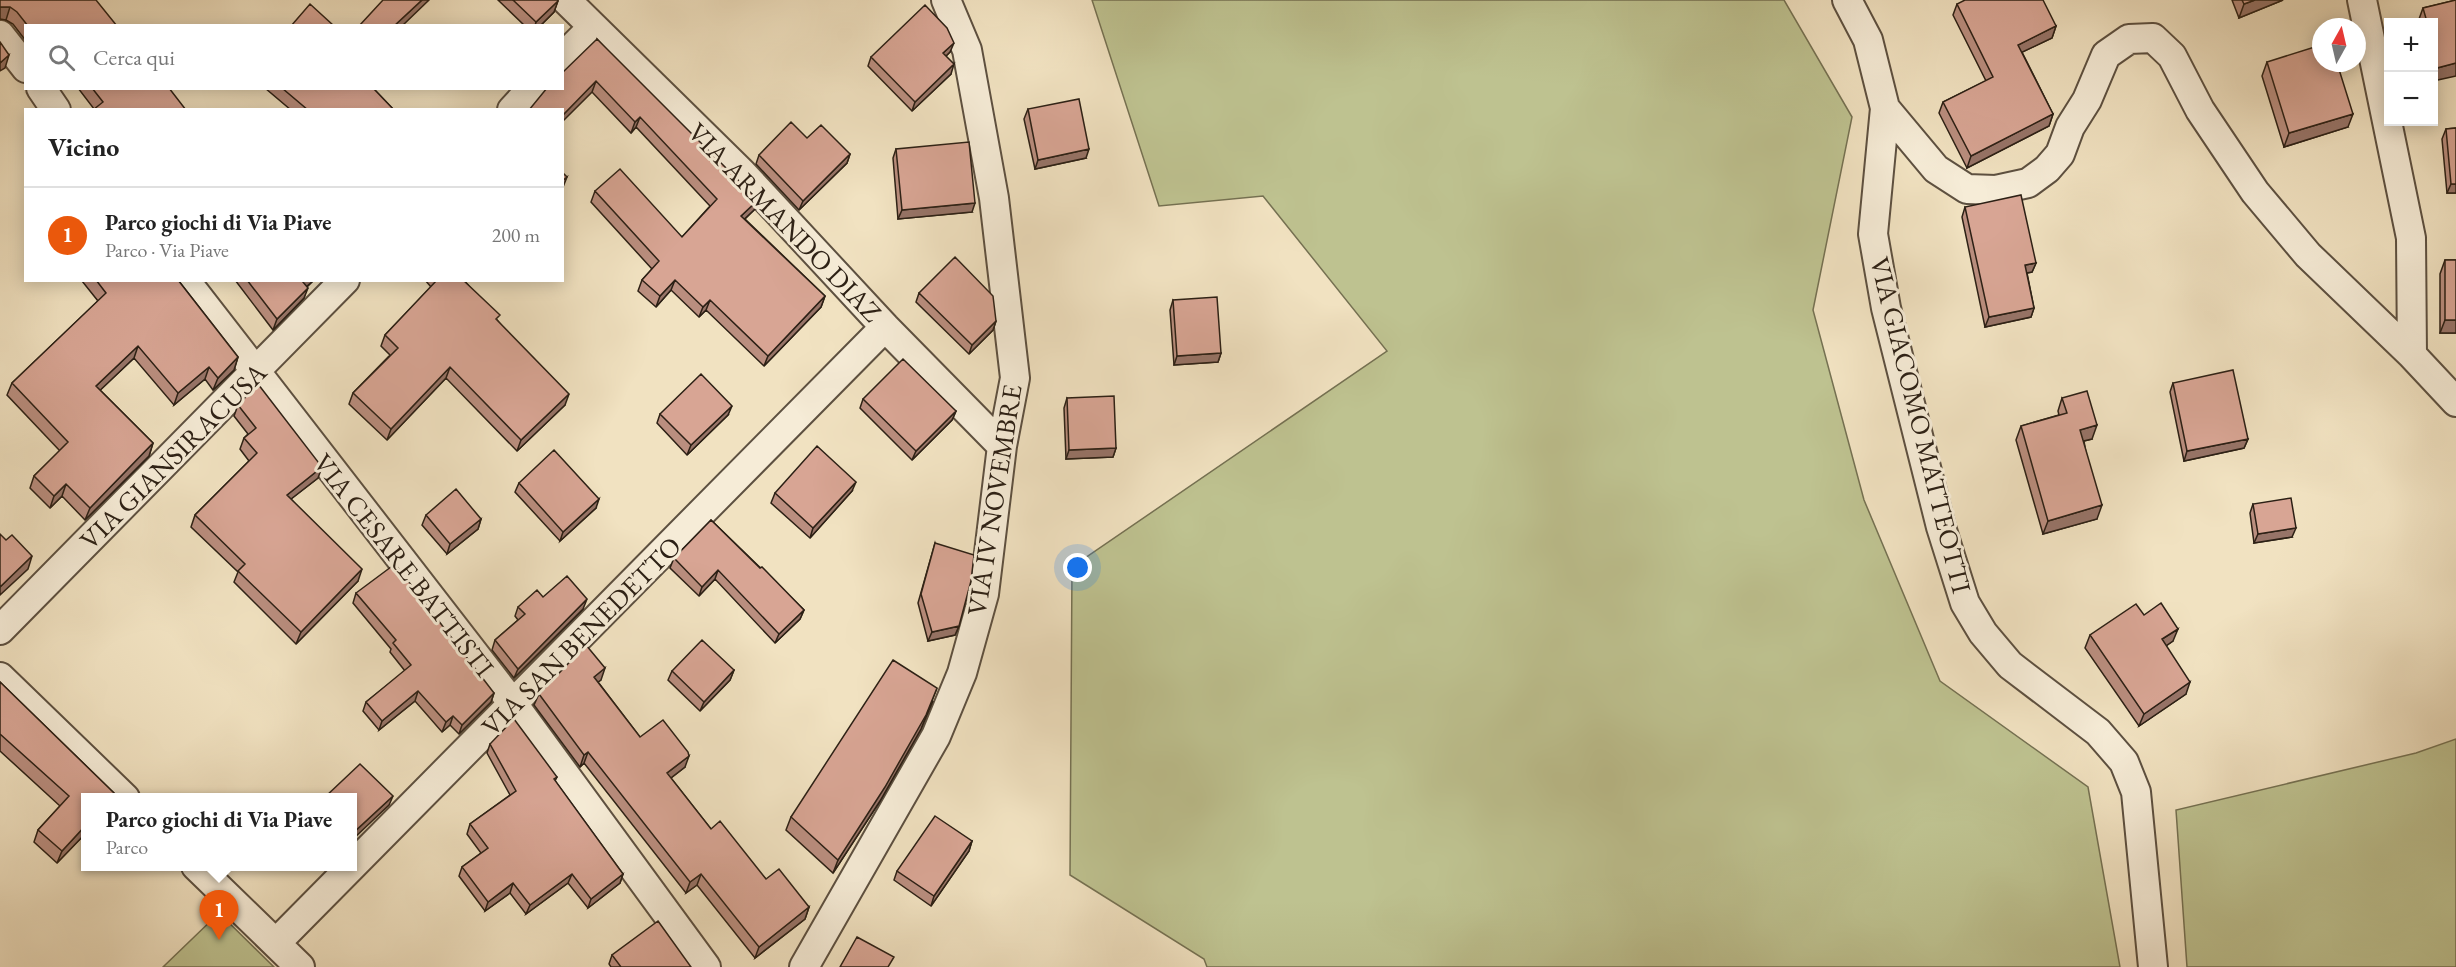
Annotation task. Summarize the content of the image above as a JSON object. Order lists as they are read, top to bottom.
{
  "streets": {
    "street": [
      "VIA ARMANDO DIAZ",
      "VIA GIACOMO MATTEOTTI",
      "VIA GIANSIRACUSA",
      "VIA IV NOVEMBRE",
      "VIA CESARE BATTISTI",
      "VIA SAN BENEDETTO"
    ]
  },
  "crossings": [
    ["VIA ARMANDO DIAZ", "VIA IV NOVEMBRE"],
    ["VIA ARMANDO DIAZ", "VIA SAN BENEDETTO"],
    ["VIA GIANSIRACUSA", "VIA CESARE BATTISTI"],
    ["VIA CESARE BATTISTI", "VIA SAN BENEDETTO"]
  ],
  "north": "top",
  "page": {
    "map_buttons": ["+", "−"],
    "search": "Cerca qui",
    "heading": "Vicino",
    "list": [
      {
        "mark": "1",
        "name": "Parco giochi di Via Piave",
        "note": "Parco · Via Piave",
        "value": "200 m"
      }
    ],
    "popup": ["Parco giochi di Via Piave", "Parco"],
    "pins": "1"
  }
}
